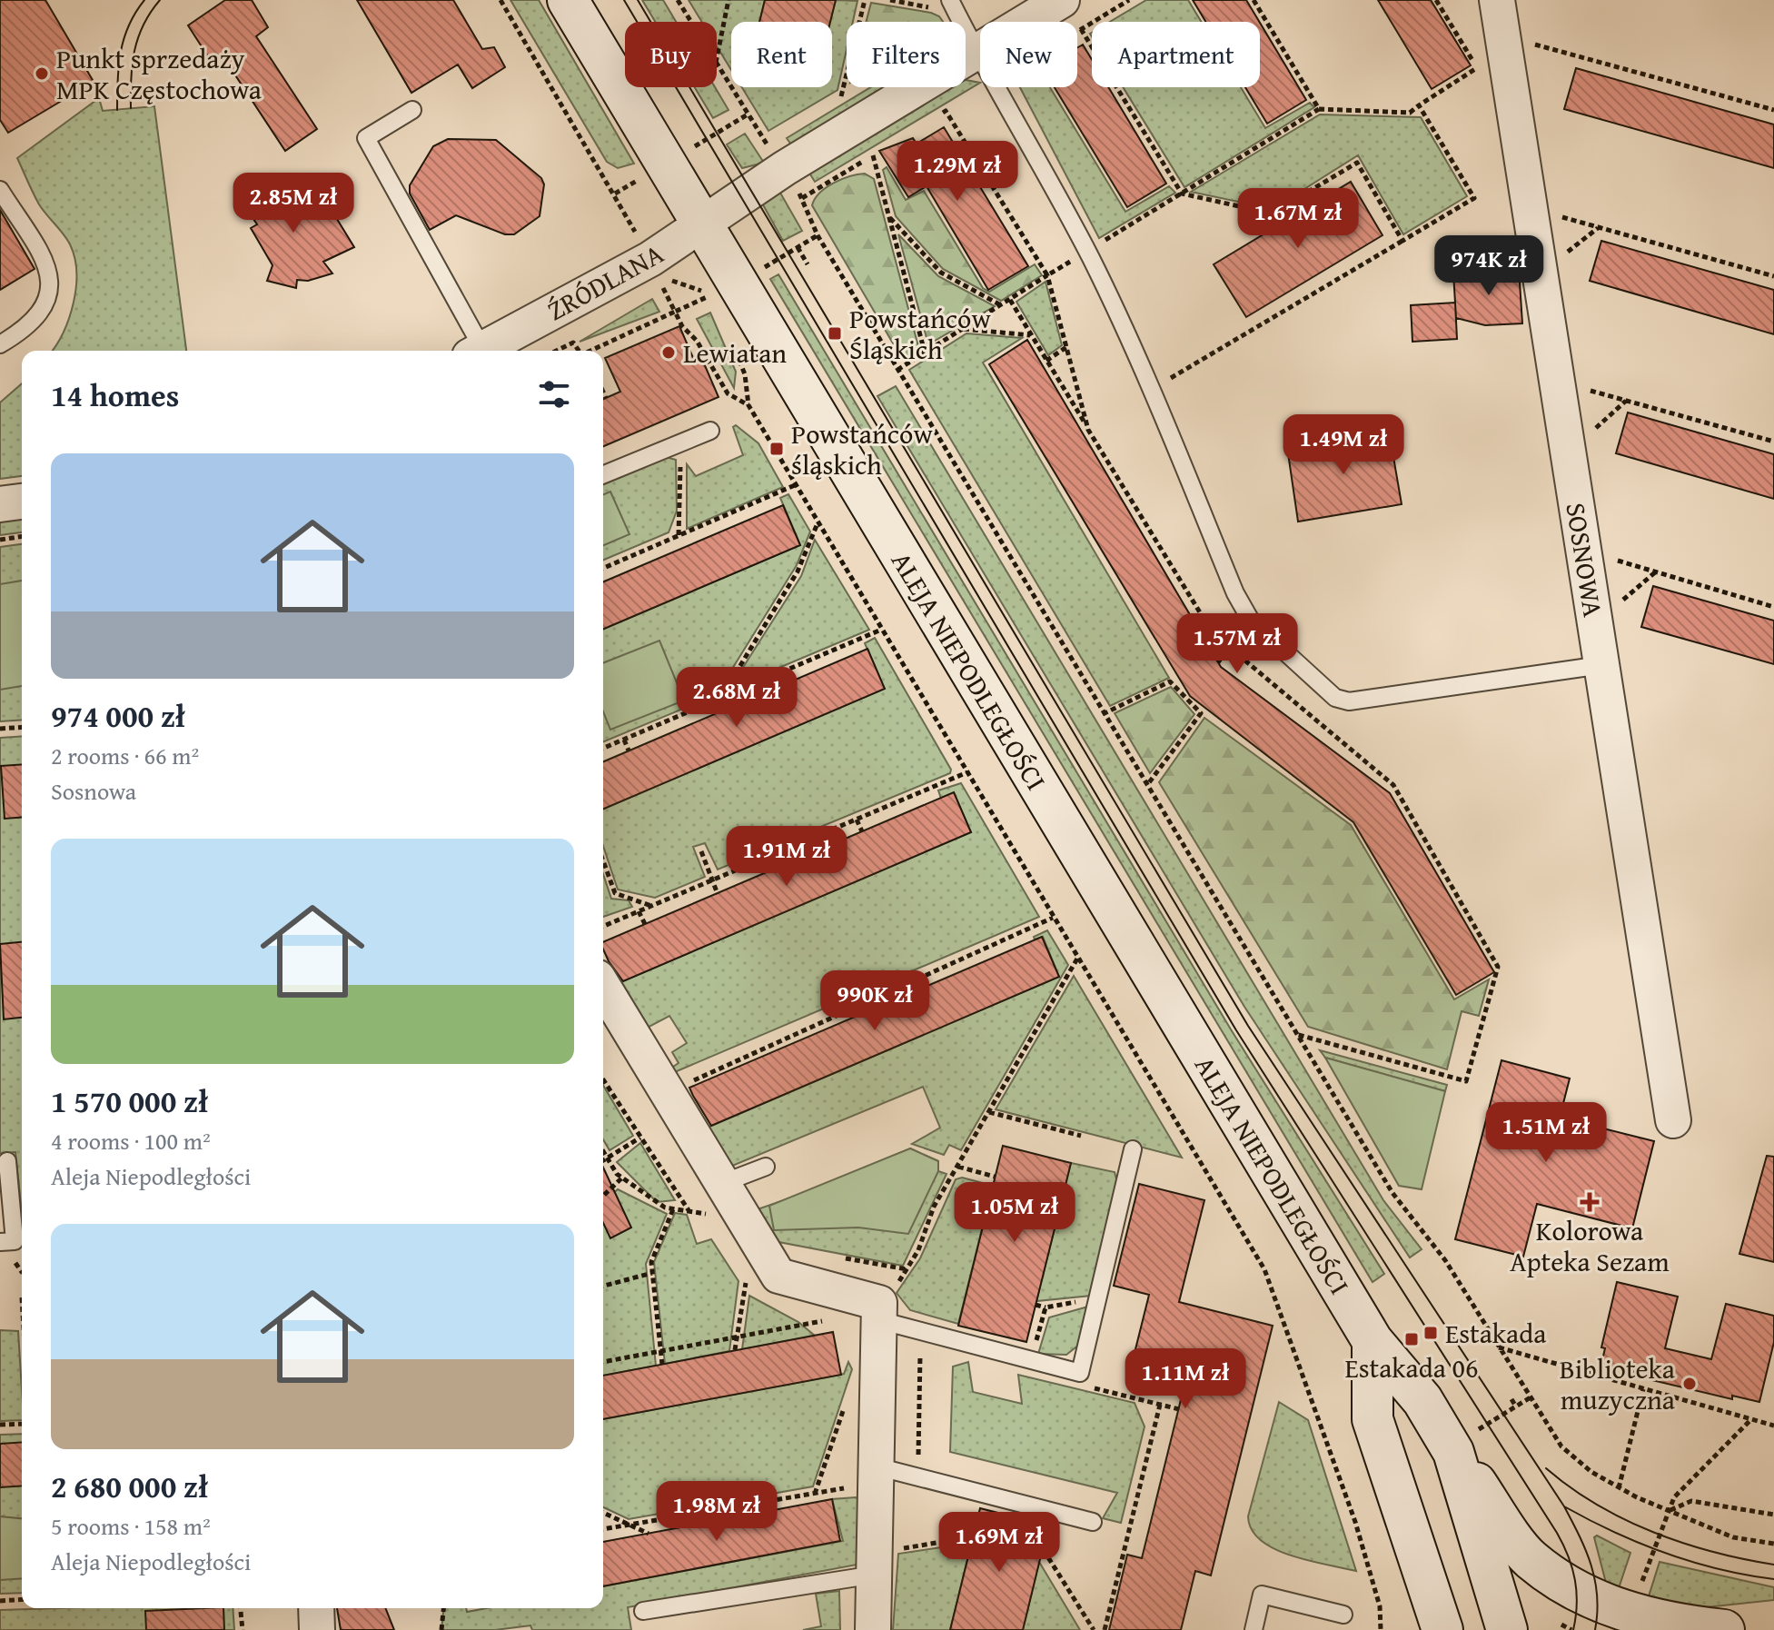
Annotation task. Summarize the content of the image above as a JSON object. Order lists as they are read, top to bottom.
{
  "streets": {
    "street": ["ŹRÓDLANA", "SOSNOWA", "ALEJA NIEPODLEGŁOŚCI"]
  },
  "crossings": [
    ["ŹRÓDLANA", "ALEJA NIEPODLEGŁOŚCI"]
  ],
  "places": {
    "other": ["Punkt sprzedaży MPK Częstochowa", "Lewiatan", "Biblioteka muzyczna"],
    "transit": [
      "Powstańców Śląskich",
      "Powstańców śląskich",
      "Estakada",
      "Estakada 06"
    ],
    "health": ["Kolorowa Apteka Sezam"]
  },
  "page": {
    "chip": [
      "Buy",
      "Rent",
      "Filters",
      "New",
      "Apartment"
    ],
    "price": [
      "1.29M zł",
      "2.85M zł",
      "1.67M zł",
      "974K zł",
      "1.49M zł",
      "1.57M zł",
      "2.68M zł",
      "1.91M zł",
      "990K zł",
      "1.51M zł",
      "1.05M zł",
      "1.11M zł",
      "1.98M zł",
      "1.69M zł"
    ],
    "heading": "14 homes",
    "list": [
      {
        "name": "974 000 zł",
        "note": "2 rooms · 66 m² · Sosnowa"
      },
      {
        "name": "1 570 000 zł",
        "note": "4 rooms · 100 m² · Aleja Niepodległości"
      },
      {
        "name": "2 680 000 zł",
        "note": "5 rooms · 158 m² · Aleja Niepodległości"
      }
    ]
  }
}
